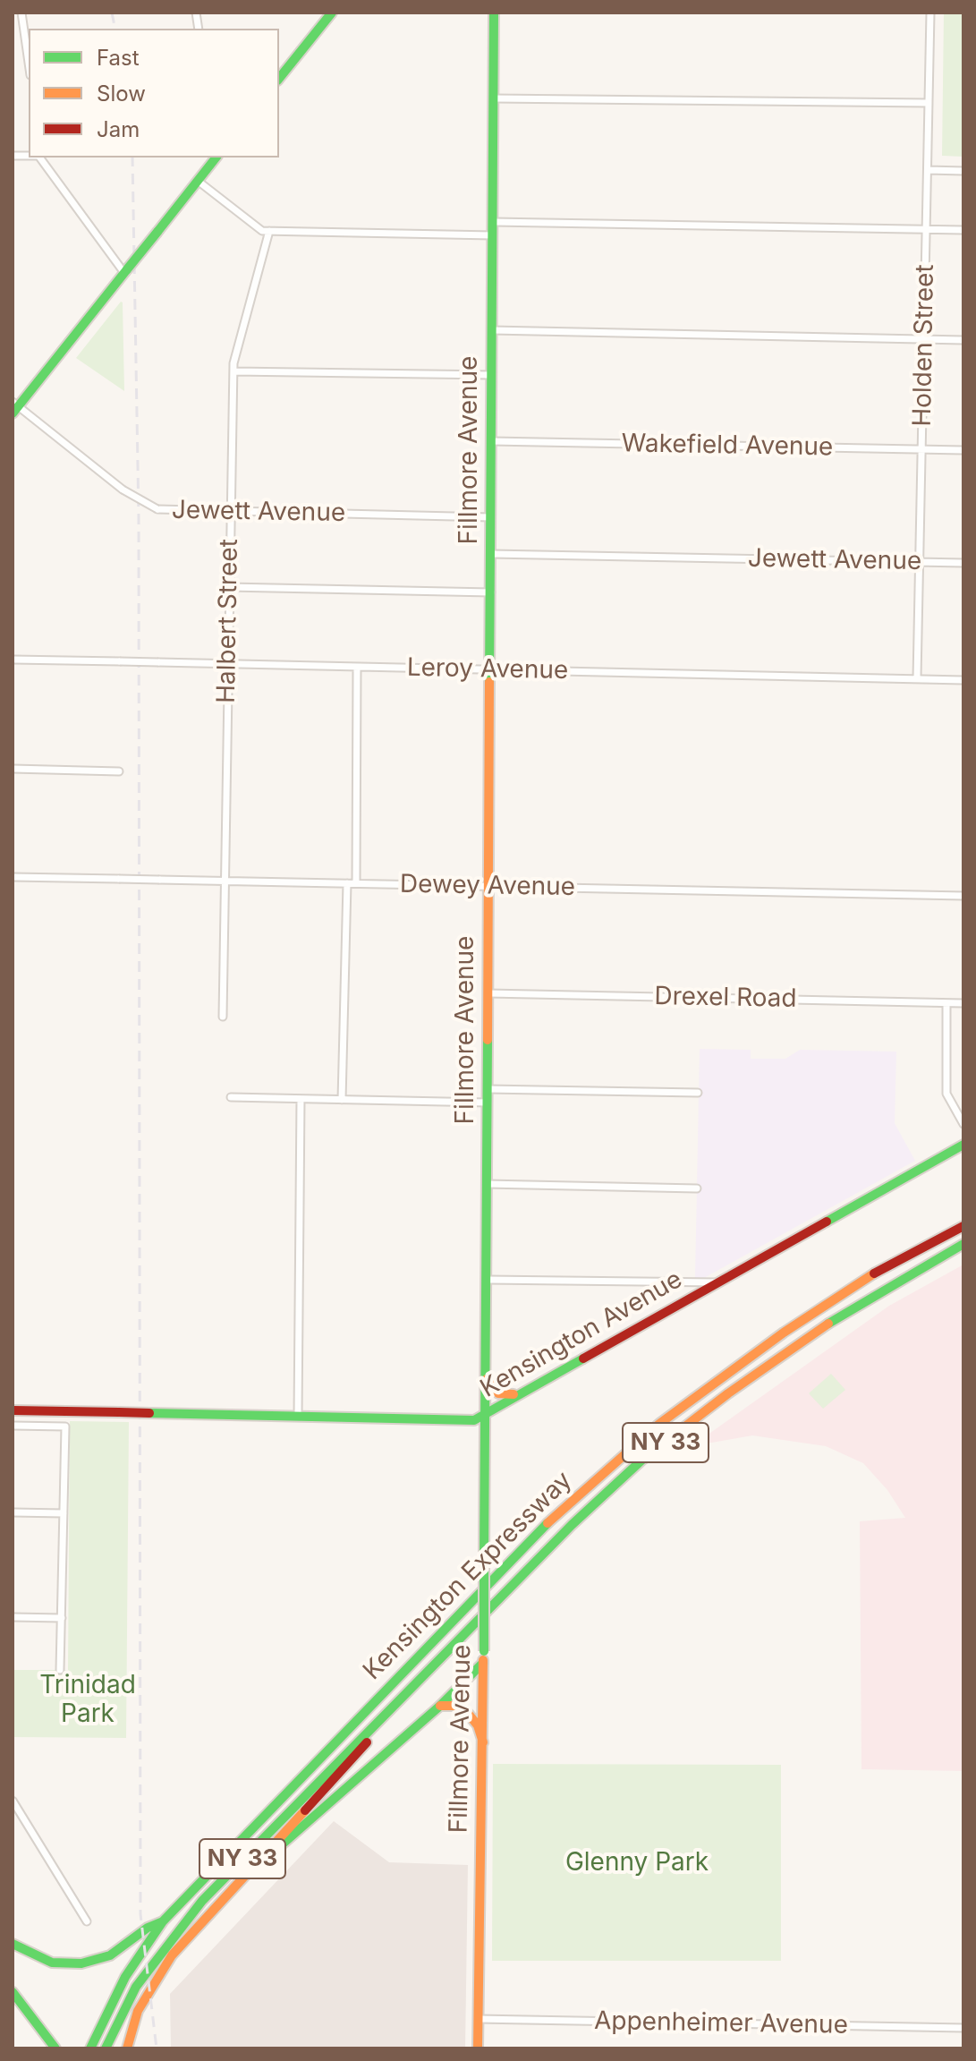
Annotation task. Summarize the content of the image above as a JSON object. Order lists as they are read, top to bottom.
{
  "streets": {
    "main road": [
      "Fillmore Avenue",
      "Kensington Avenue",
      "NY 33",
      "Kensington Expressway"
    ],
    "street": [
      "Holden Street",
      "Wakefield Avenue",
      "Jewett Avenue",
      "Halbert Street",
      "Leroy Avenue",
      "Dewey Avenue",
      "Drexel Road",
      "Appenheimer Avenue"
    ]
  },
  "crossings": [
    ["Holden Street", "Wakefield Avenue"],
    ["Holden Street", "Jewett Avenue"],
    ["Holden Street", "Leroy Avenue"],
    ["Wakefield Avenue", "Fillmore Avenue"],
    ["Fillmore Avenue", "Jewett Avenue"],
    ["Fillmore Avenue", "Leroy Avenue"],
    ["Fillmore Avenue", "Dewey Avenue"],
    ["Fillmore Avenue", "Drexel Road"],
    ["Fillmore Avenue", "Kensington Avenue"],
    ["Fillmore Avenue", "Appenheimer Avenue"],
    ["Jewett Avenue", "Halbert Street"],
    ["Halbert Street", "Leroy Avenue"],
    ["Halbert Street", "Dewey Avenue"]
  ],
  "parks": ["Trinidad Park", "Glenny Park"],
  "legend": ["Fast", "Slow", "Jam"]
}
